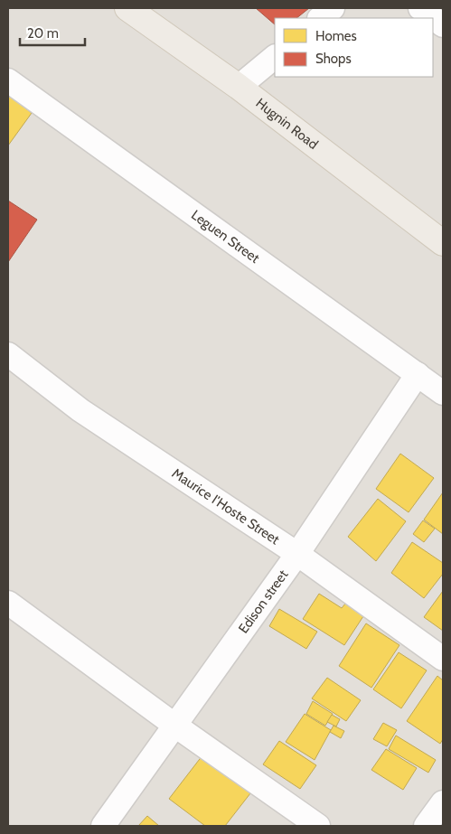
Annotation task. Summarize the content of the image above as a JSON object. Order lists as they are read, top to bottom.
{
  "streets": {
    "main road": ["Hugnin Road"],
    "street": ["Leguen Street", "Maurice I'Hoste Street", "Edison street"]
  },
  "crossings": [
    ["Leguen Street", "Edison street"],
    ["Maurice I'Hoste Street", "Edison street"]
  ],
  "legend": ["Homes", "Shops"],
  "scale_bar": "20 m"
}
